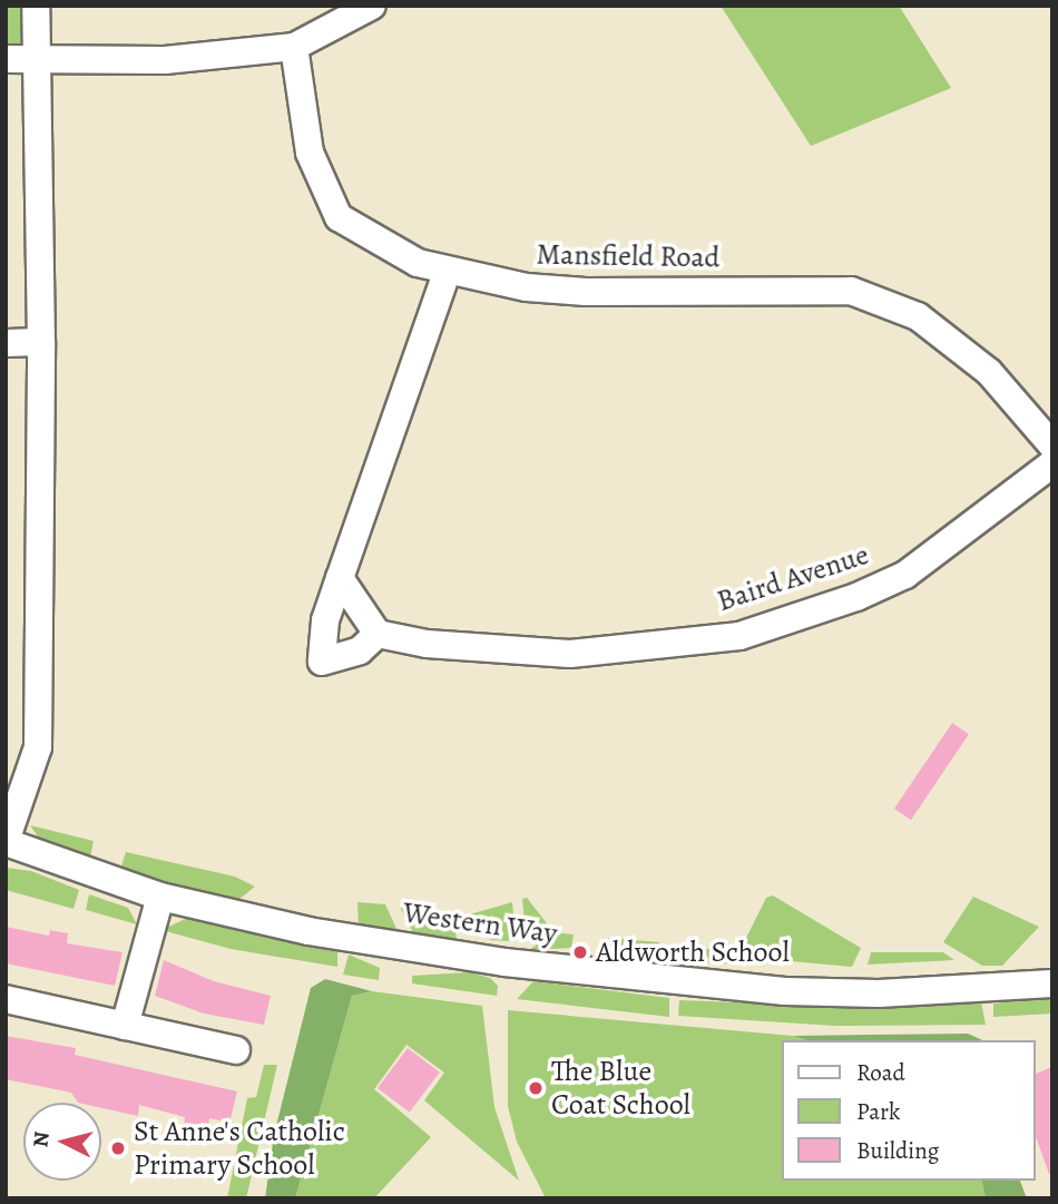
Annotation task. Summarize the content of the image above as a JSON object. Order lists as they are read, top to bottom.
{
  "streets": {
    "street": ["Mansfield Road", "Baird Avenue", "Western Way"]
  },
  "places": ["Aldworth School", "The Blue Coat School", "St Anne's Catholic Primary School"],
  "legend": ["Road", "Park", "Building"],
  "north": "left"
}
